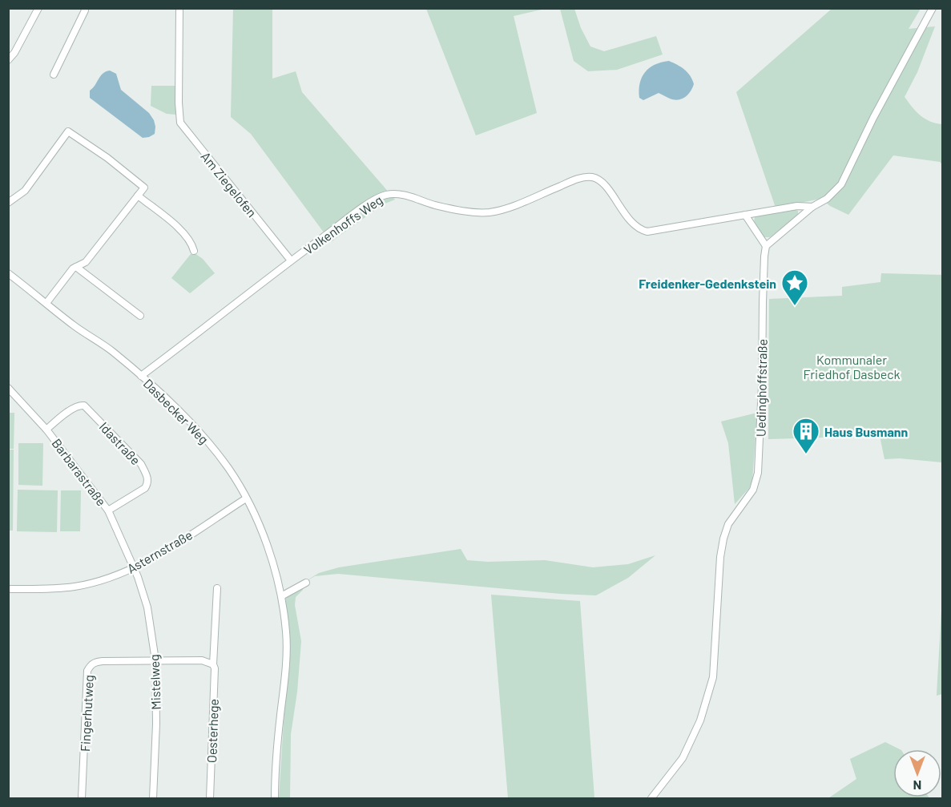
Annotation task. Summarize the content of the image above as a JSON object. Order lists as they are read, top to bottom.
{
  "streets": {
    "street": [
      "Am Ziegelofen",
      "Volkenhoffs Weg",
      "Uedinghoffstraße",
      "Dasbecker Weg",
      "Idastraße",
      "Barbarastraße",
      "Asternstraße",
      "Mistelweg",
      "Fingerhutweg",
      "Oesterhege"
    ]
  },
  "crossings": [
    ["Am Ziegelofen", "Volkenhoffs Weg"],
    ["Volkenhoffs Weg", "Dasbecker Weg"],
    ["Dasbecker Weg", "Asternstraße"],
    ["Idastraße", "Barbarastraße"],
    ["Barbarastraße", "Asternstraße"],
    ["Barbarastraße", "Mistelweg"],
    ["Asternstraße", "Mistelweg"],
    ["Mistelweg", "Fingerhutweg"]
  ],
  "parks": ["Kommunaler Friedhof Dasbeck"],
  "places": {
    "place": ["Freidenker-Gedenkstein"],
    "building": ["Haus Busmann"]
  },
  "north": "bottom"
}
